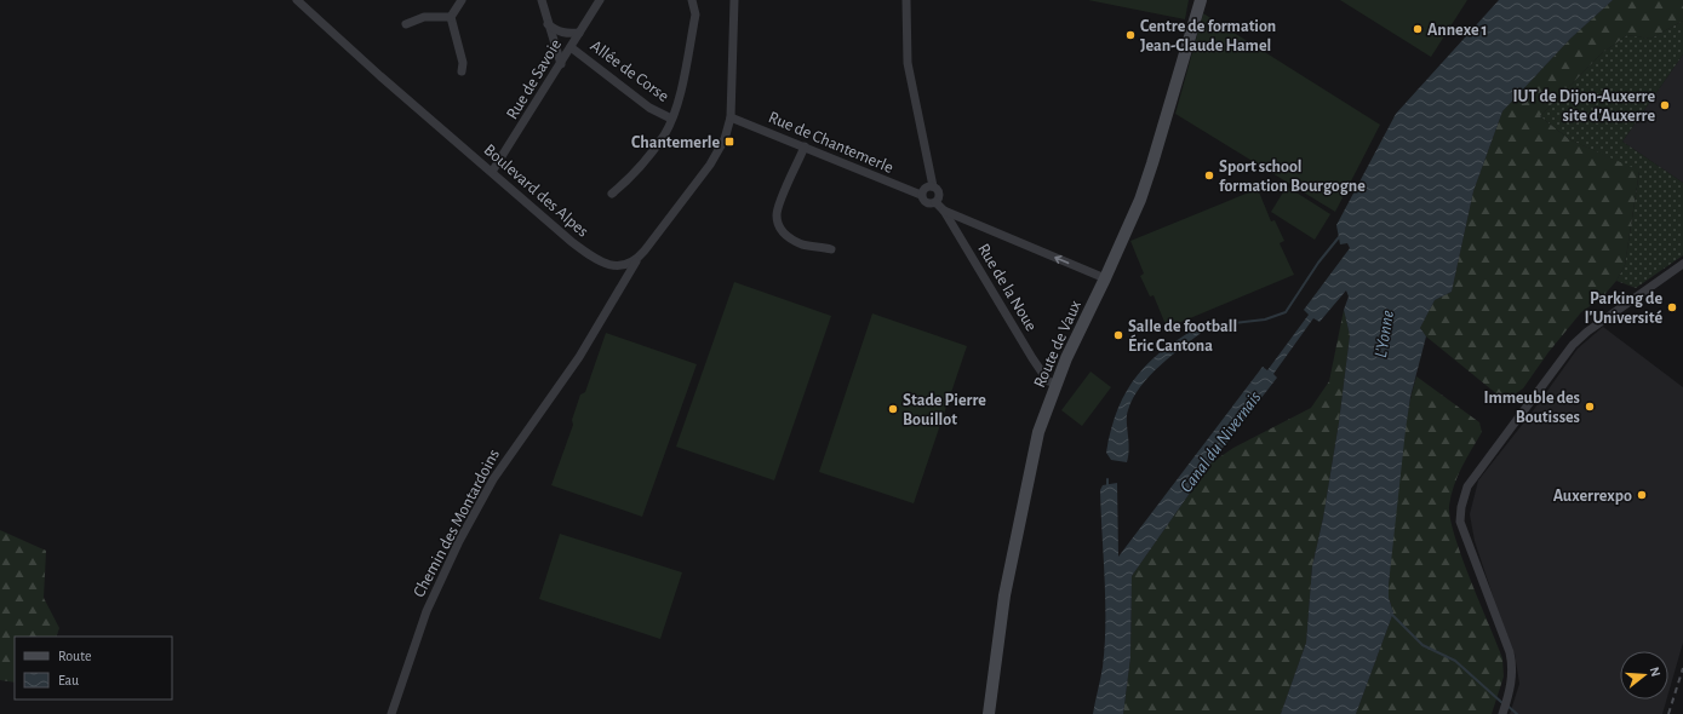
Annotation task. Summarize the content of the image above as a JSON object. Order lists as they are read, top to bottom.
{
  "streets": {
    "street": [
      "Allée de Corse",
      "Rue de Savoie",
      "Rue de Chantemerle",
      "Boulevard des Alpes",
      "Rue de la Noue",
      "Route de Vaux",
      "Chemin des Montardoins"
    ]
  },
  "crossings": [
    ["Allée de Corse", "Rue de Savoie"],
    ["Rue de Savoie", "Boulevard des Alpes"],
    ["Rue de Chantemerle", "Rue de la Noue"],
    ["Boulevard des Alpes", "Chemin des Montardoins"],
    ["Rue de la Noue", "Route de Vaux"]
  ],
  "water": ["L'Yonne", "Canal du Nivernais"],
  "places": {
    "other": [
      "Annexe 1",
      "Centre de formation Jean-Claude Hamel",
      "IUT de Dijon-Auxerre site d'Auxerre",
      "Sport school formation Bourgogne",
      "Parking de l'Université",
      "Salle de football Éric Cantona",
      "Immeuble des Boutisses",
      "Stade Pierre Bouillot",
      "Auxerrexpo"
    ],
    "transit": ["Chantemerle"]
  },
  "legend": ["Route", "Eau"],
  "north": "right"
}
